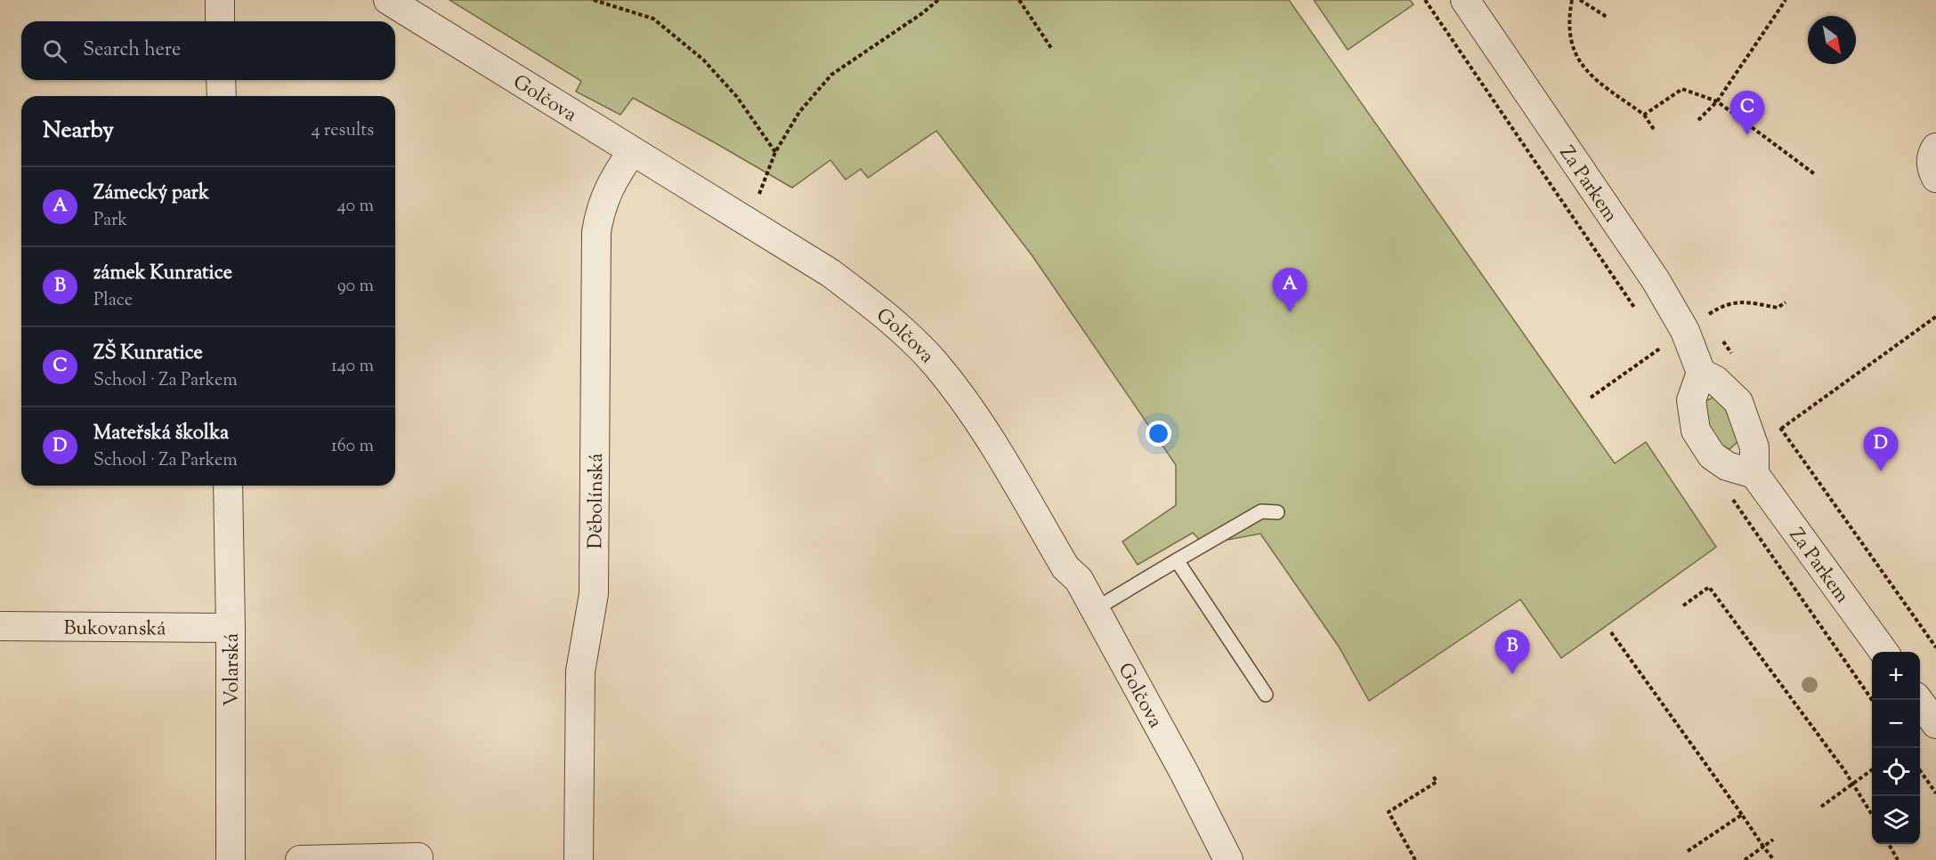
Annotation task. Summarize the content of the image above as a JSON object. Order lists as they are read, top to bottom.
{
  "streets": {
    "street": [
      "Golčova",
      "Za Parkem",
      "Děbolínská",
      "Bukovanská",
      "Volarská"
    ]
  },
  "crossings": [
    ["Golčova", "Děbolínská"],
    ["Bukovanská", "Volarská"]
  ],
  "north": "bottom right",
  "page": {
    "search": "Search here",
    "pins": [
      "C",
      "A",
      "D",
      "B"
    ],
    "heading": ["Nearby", "4 results"],
    "list": [
      {
        "mark": "A",
        "name": "Zámecký park",
        "note": "Park",
        "value": "40 m"
      },
      {
        "mark": "B",
        "name": "zámek Kunratice",
        "note": "Place",
        "value": "90 m"
      },
      {
        "mark": "C",
        "name": "ZŠ Kunratice",
        "note": "School · Za Parkem",
        "value": "140 m"
      },
      {
        "mark": "D",
        "name": "Mateřská školka",
        "note": "School · Za Parkem",
        "value": "160 m"
      }
    ],
    "map_buttons": ["+", "−"]
  }
}
